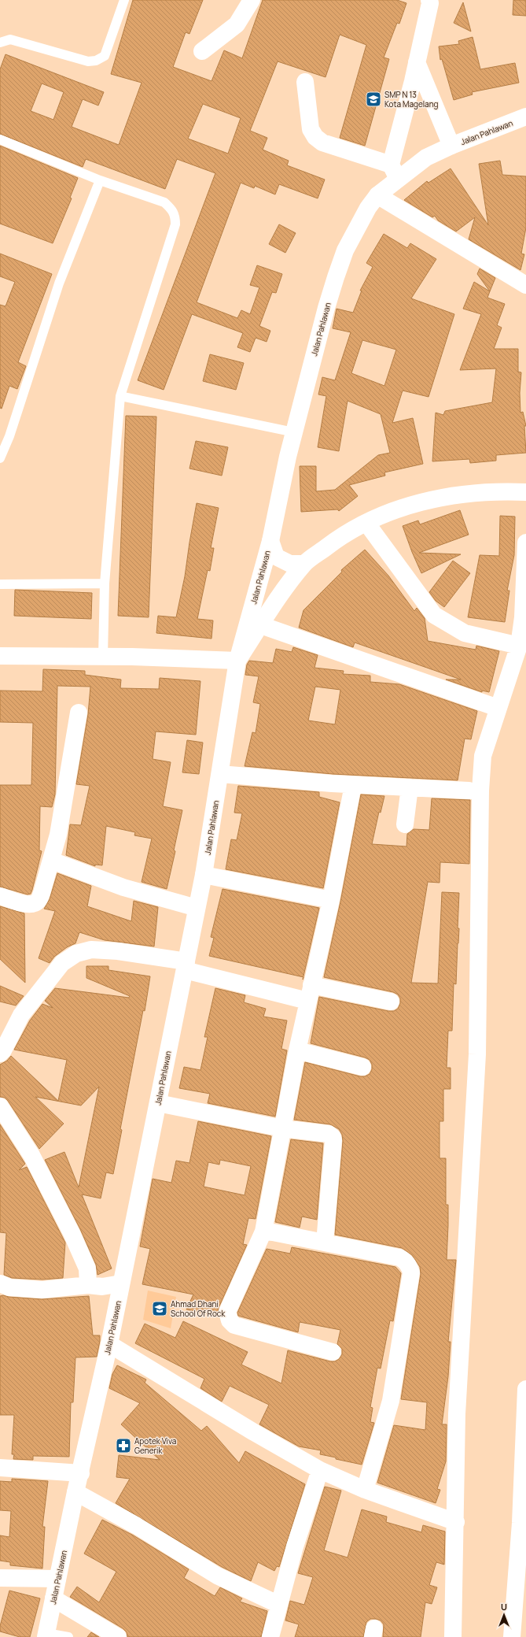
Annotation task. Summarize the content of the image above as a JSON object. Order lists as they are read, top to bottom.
{
  "streets": {
    "main road": ["Jalan Pahlawan"]
  },
  "places": {
    "school or university": ["SMP N 13 Kota Magelang", "Ahmad Dhani School Of Rock"],
    "pharmacy": ["Apotek Viva Generik"]
  },
  "north": "top"
}
